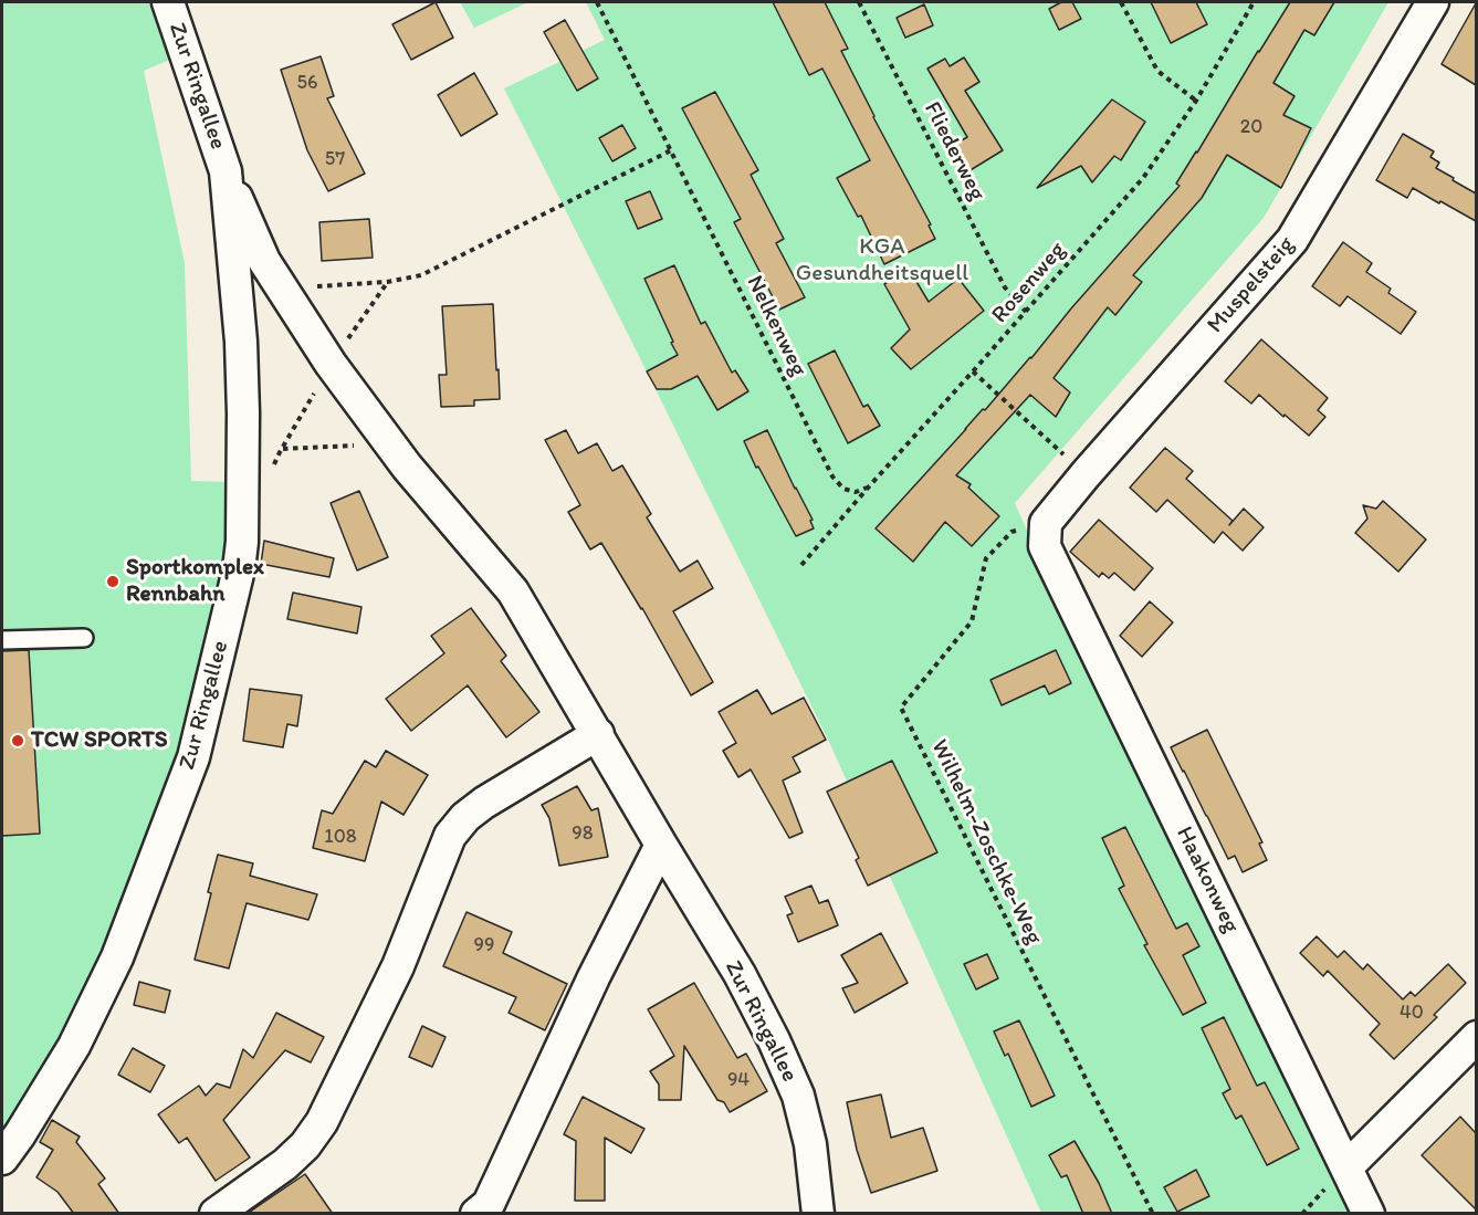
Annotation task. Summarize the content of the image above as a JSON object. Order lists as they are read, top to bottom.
{
  "streets": {
    "street": ["Zur Ringallee", "Muspelsteig", "Haakonweg"],
    "path": [
      "Fliederweg",
      "Rosenweg",
      "Nelkenweg",
      "Wilhelm-Zoschke-Weg"
    ]
  },
  "crossings": [
    ["Fliederweg", "Rosenweg"],
    ["Rosenweg", "Nelkenweg"],
    ["Muspelsteig", "Wilhelm-Zoschke-Weg"],
    ["Muspelsteig", "Haakonweg"],
    ["Wilhelm-Zoschke-Weg", "Haakonweg"]
  ],
  "parks": ["KGA Gesundheitsquell"],
  "places": ["Sportkomplex Rennbahn", "TCW SPORTS"],
  "house_numbers": [
    "56",
    "20",
    "57",
    "98",
    "108",
    "99",
    "40",
    "94"
  ]
}
